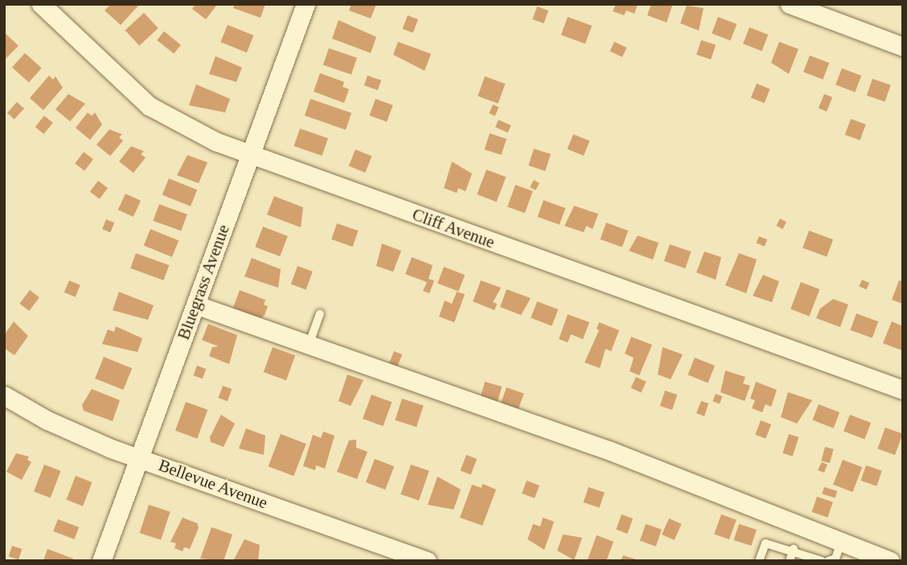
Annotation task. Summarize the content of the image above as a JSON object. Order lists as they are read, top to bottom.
{
  "streets": {
    "street": ["Cliff Avenue", "Bluegrass Avenue", "Bellevue Avenue"]
  },
  "crossings": [
    ["Cliff Avenue", "Bluegrass Avenue"],
    ["Bluegrass Avenue", "Bellevue Avenue"]
  ]
}
